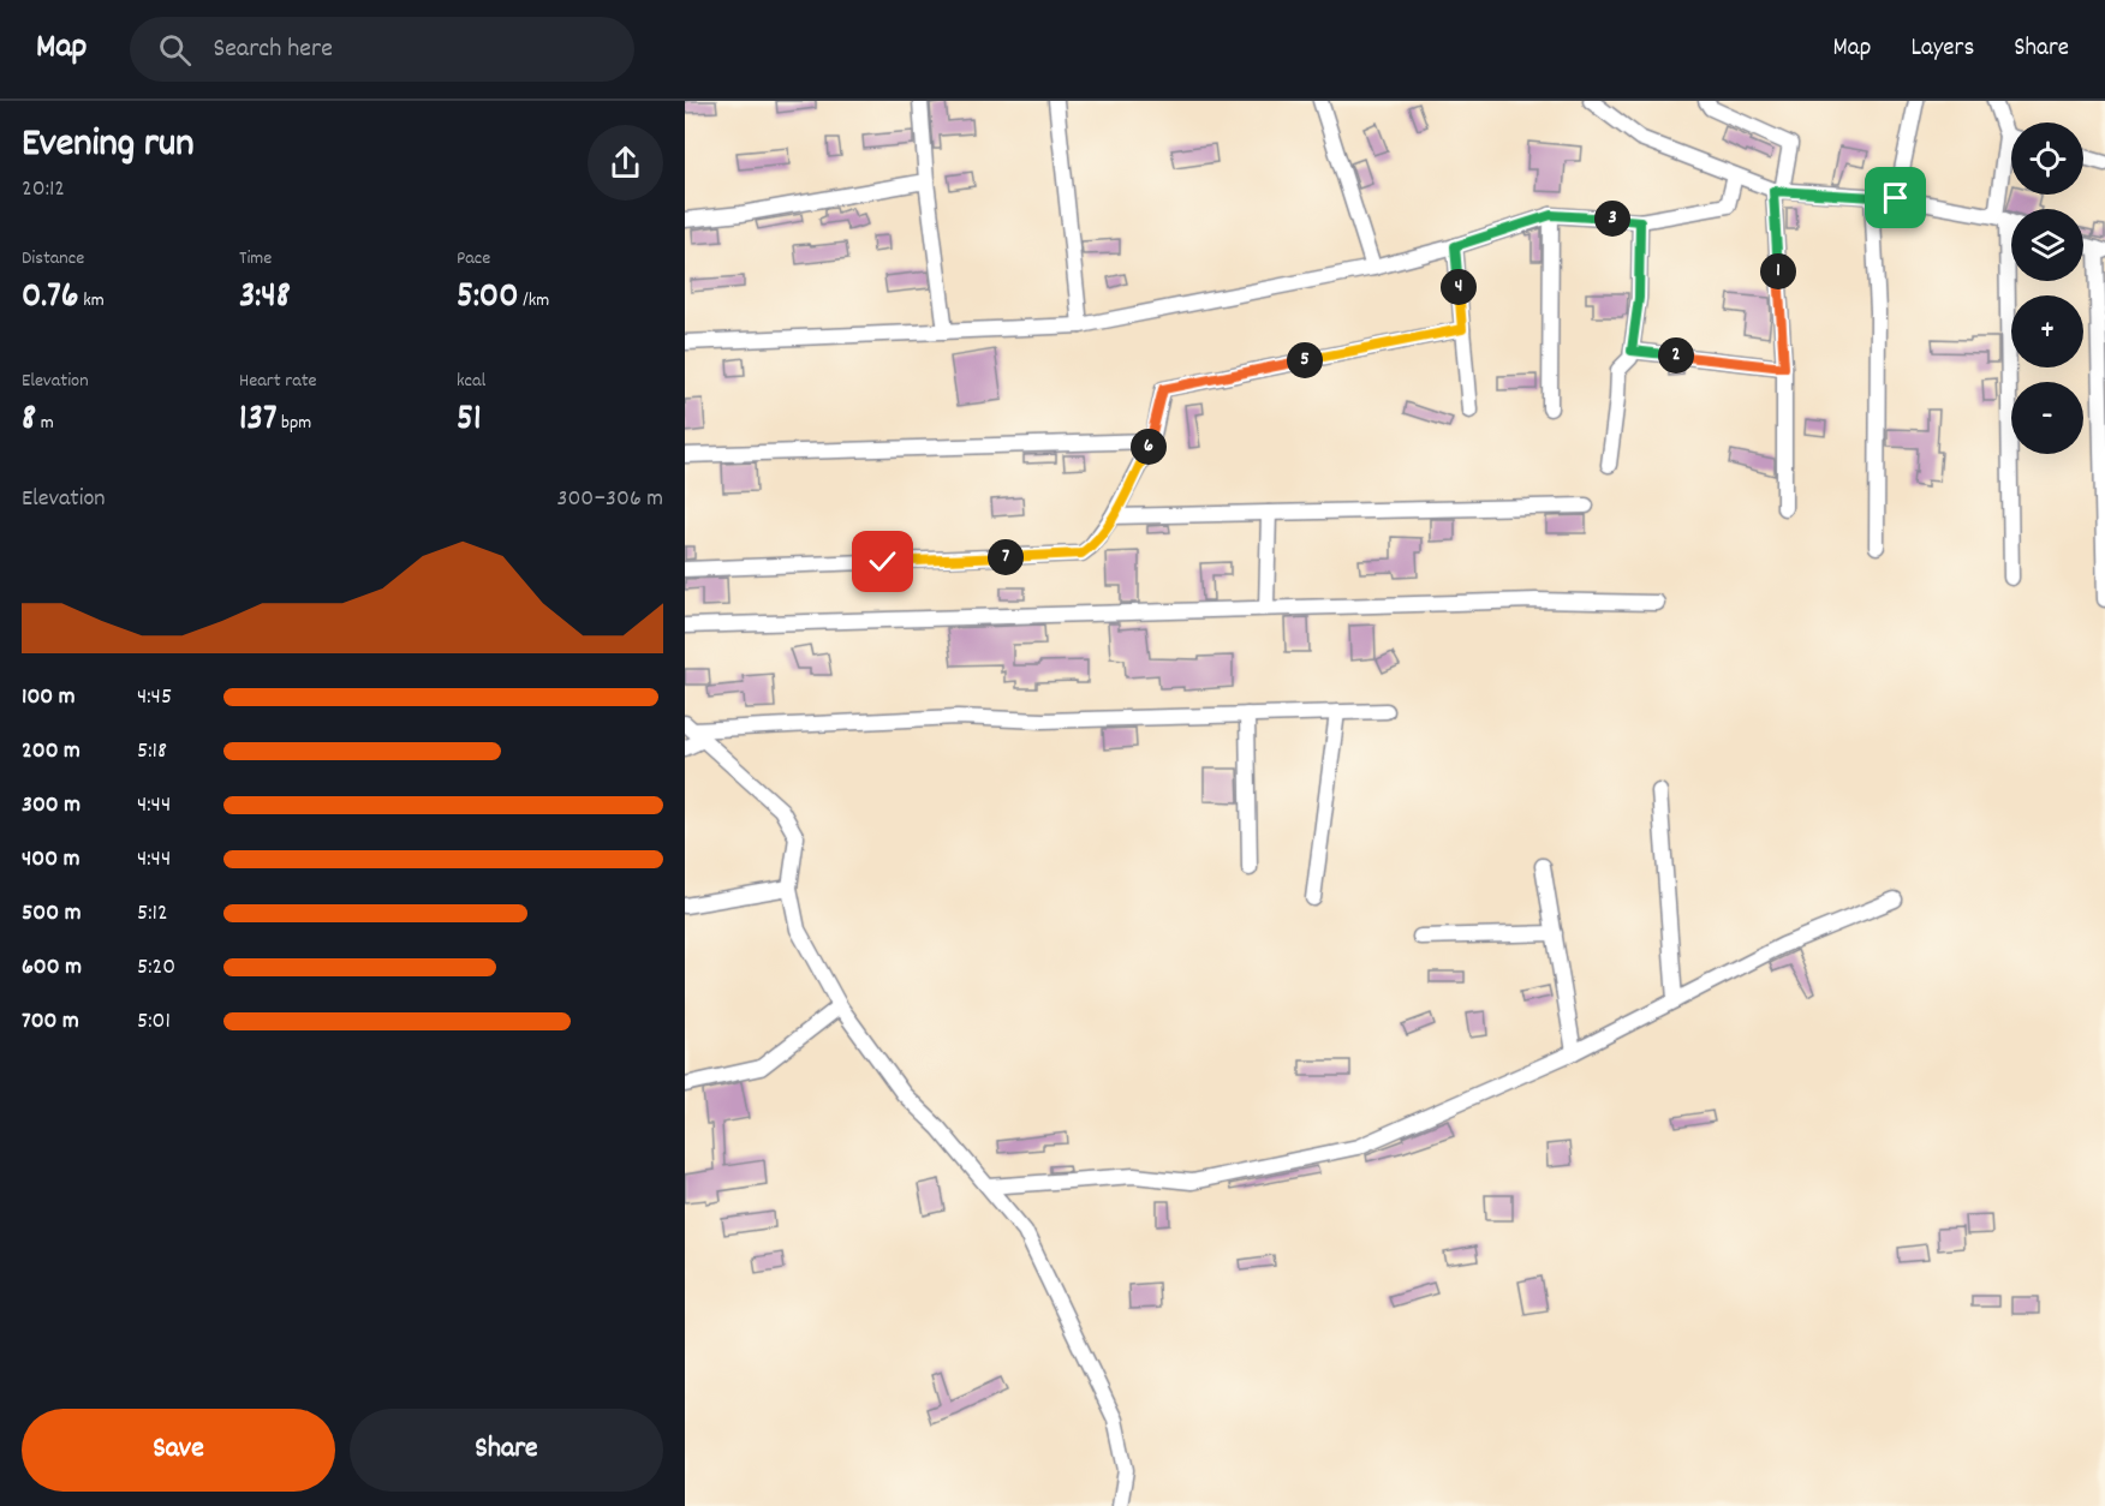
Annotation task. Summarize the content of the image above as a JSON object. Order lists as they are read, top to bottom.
{
  "page": {
    "header": "Map",
    "search": "Search here",
    "nav": ["Map", "Layers", "Share"],
    "heading": ["Evening run", "20:12"],
    "map_buttons": ["+", "−"],
    "pins": [
      "3",
      "1",
      "4",
      "2",
      "5",
      "6",
      "7"
    ],
    "stats": [
      ["Distance", "0.76 km"],
      ["Time", "3:48"],
      ["Pace", "5:00 /km"],
      ["Elevation", "8 m"],
      ["Heart rate", "137 bpm"],
      ["kcal", "51"]
    ],
    "chart": ["Elevation", "300–306 m"],
    "list": [
      {
        "name": "100 m",
        "note": "4:45"
      },
      {
        "name": "200 m",
        "note": "5:18"
      },
      {
        "name": "300 m",
        "note": "4:44"
      },
      {
        "name": "400 m",
        "note": "4:44"
      },
      {
        "name": "500 m",
        "note": "5:12"
      },
      {
        "name": "600 m",
        "note": "5:20"
      },
      {
        "name": "700 m",
        "note": "5:01"
      }
    ],
    "buttons": ["Save", "Share"]
  }
}
